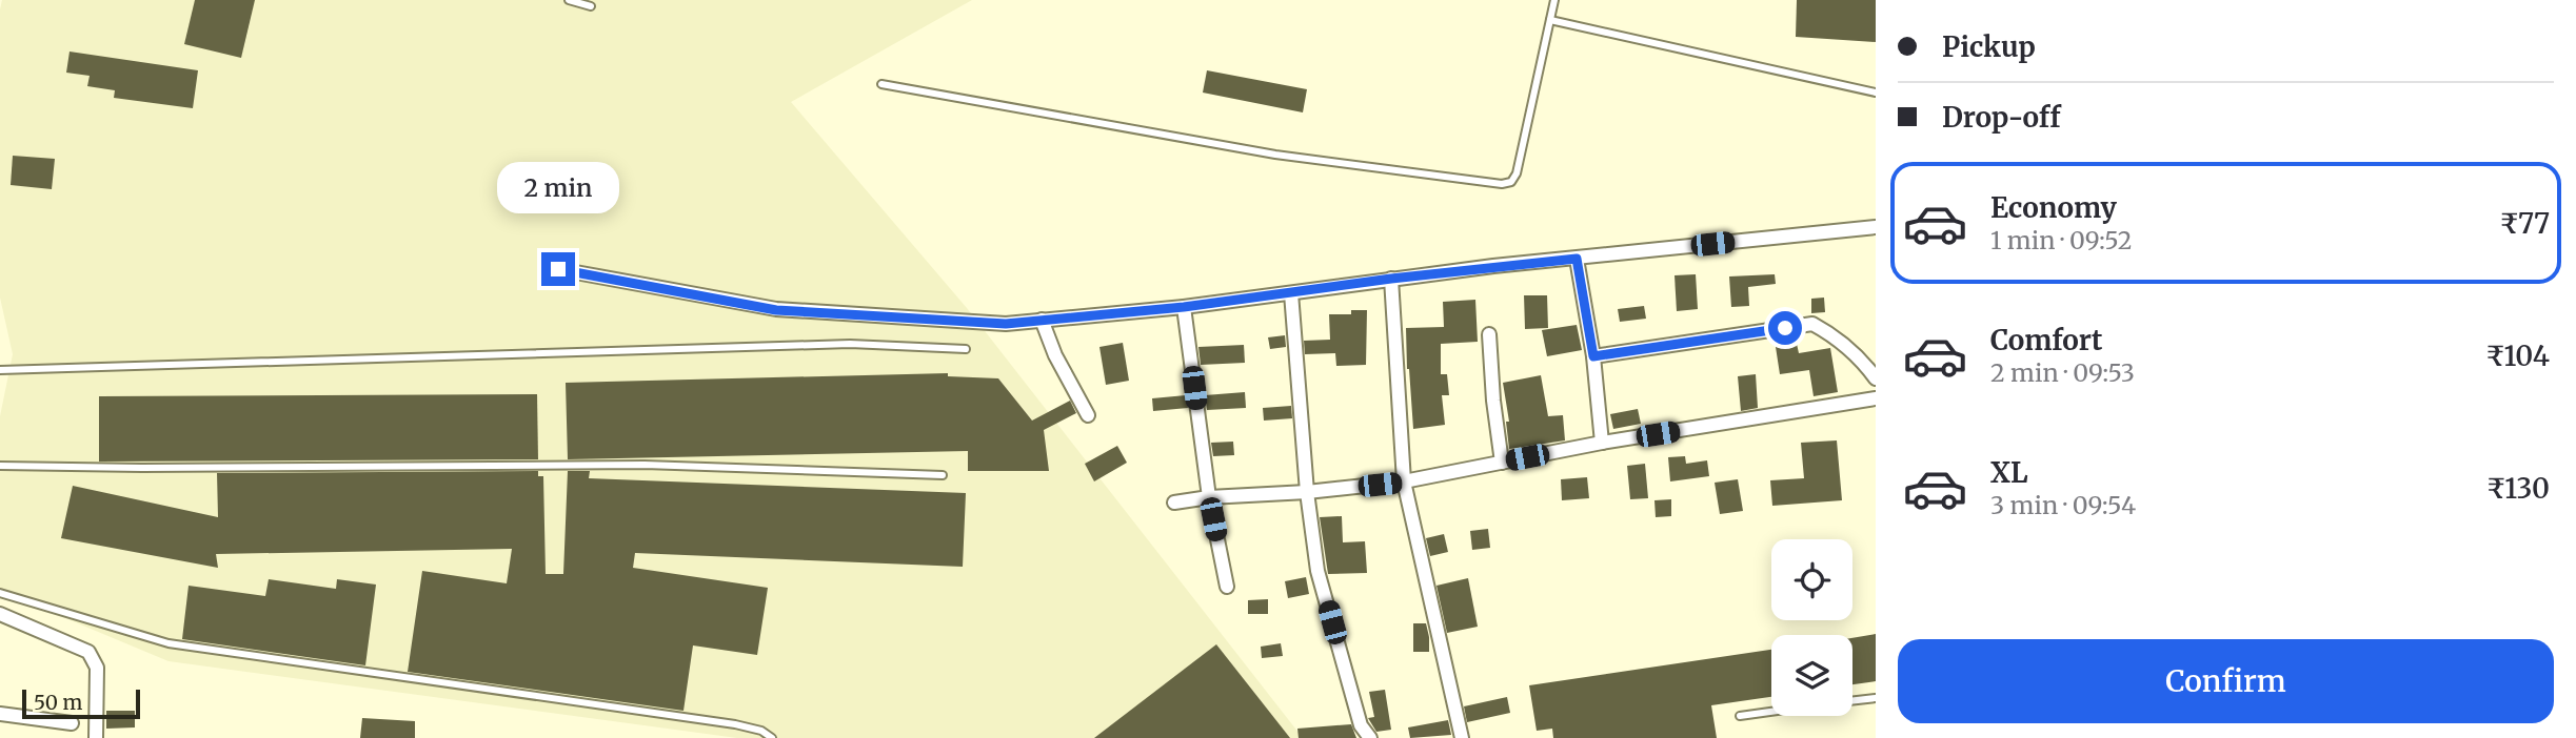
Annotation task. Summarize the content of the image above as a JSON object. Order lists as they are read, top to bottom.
{
  "scale_bar": "50 m",
  "page": {
    "banner": ["Pickup", "Drop-off"],
    "bubble": "2 min",
    "list": [
      {
        "name": "Economy",
        "note": "1 min · 09:52",
        "value": "₹77"
      },
      {
        "name": "Comfort",
        "note": "2 min · 09:53",
        "value": "₹104"
      },
      {
        "name": "XL",
        "note": "3 min · 09:54",
        "value": "₹130"
      }
    ],
    "buttons": "Confirm",
    "scale": "50 m"
  }
}
